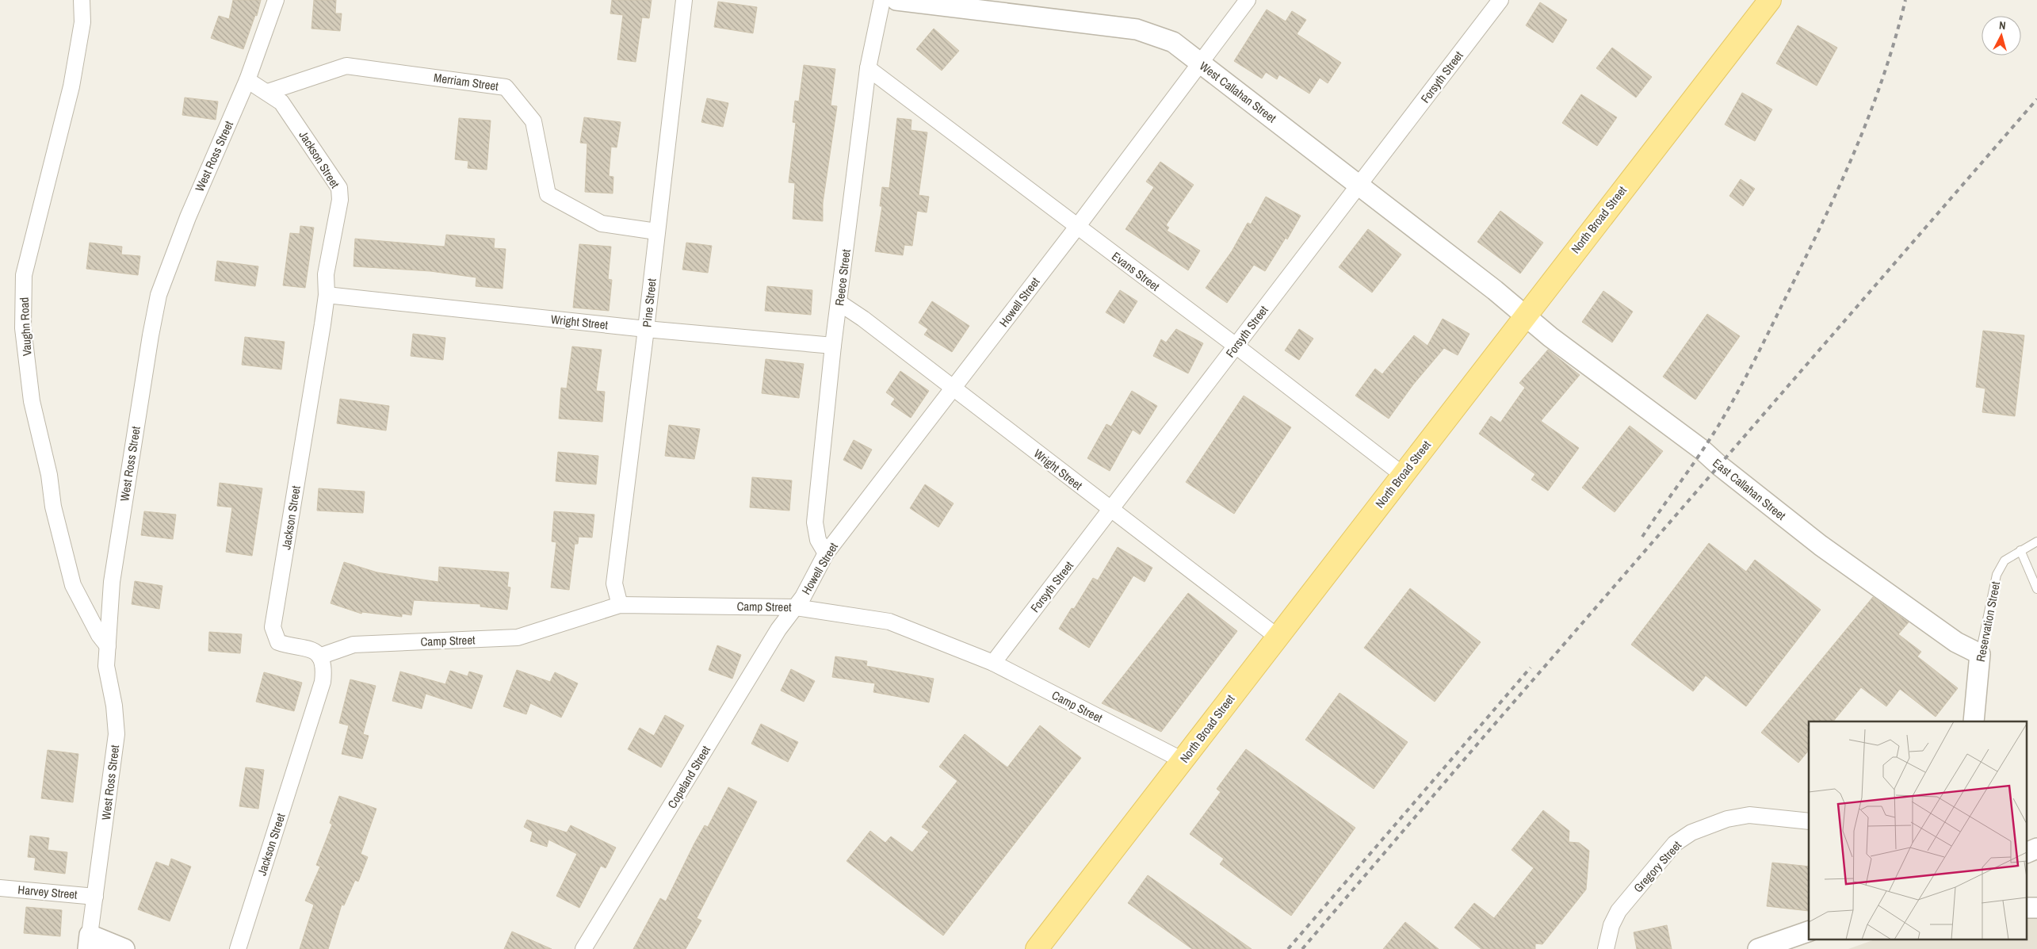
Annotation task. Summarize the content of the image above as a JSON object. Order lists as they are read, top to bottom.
{
  "streets": {
    "main road": ["North Broad Street"],
    "street": [
      "Forsyth Street",
      "Merriam Street",
      "West Callahan Street",
      "West Ross Street",
      "Jackson Street",
      "Evans Street",
      "Reece Street",
      "Howell Street",
      "Pine Street",
      "Wright Street",
      "Vaughn Road",
      "East Callahan Street",
      "Camp Street",
      "Reservation Street",
      "Copeland Street",
      "Gregory Street",
      "Harvey Street"
    ]
  },
  "crossings": [
    ["Forsyth Street", "West Callahan Street"],
    ["Forsyth Street", "Evans Street"],
    ["Forsyth Street", "Wright Street"],
    ["Forsyth Street", "Camp Street"],
    ["Merriam Street", "Jackson Street"],
    ["Merriam Street", "Pine Street"],
    ["West Callahan Street", "North Broad Street"],
    ["West Callahan Street", "Howell Street"],
    ["West Callahan Street", "East Callahan Street"],
    ["West Ross Street", "Jackson Street"],
    ["West Ross Street", "Vaughn Road"],
    ["West Ross Street", "Harvey Street"],
    ["Jackson Street", "Wright Street"],
    ["Jackson Street", "Camp Street"],
    ["North Broad Street", "Evans Street"],
    ["North Broad Street", "Wright Street"],
    ["North Broad Street", "East Callahan Street"],
    ["North Broad Street", "Camp Street"],
    ["Evans Street", "Reece Street"],
    ["Evans Street", "Howell Street"],
    ["Reece Street", "Howell Street"],
    ["Reece Street", "Wright Street"],
    ["Howell Street", "Wright Street"],
    ["Howell Street", "Camp Street"],
    ["Howell Street", "Copeland Street"],
    ["Pine Street", "Wright Street"],
    ["Pine Street", "Camp Street"],
    ["East Callahan Street", "Reservation Street"],
    ["Camp Street", "Copeland Street"]
  ],
  "north": "top"
}
